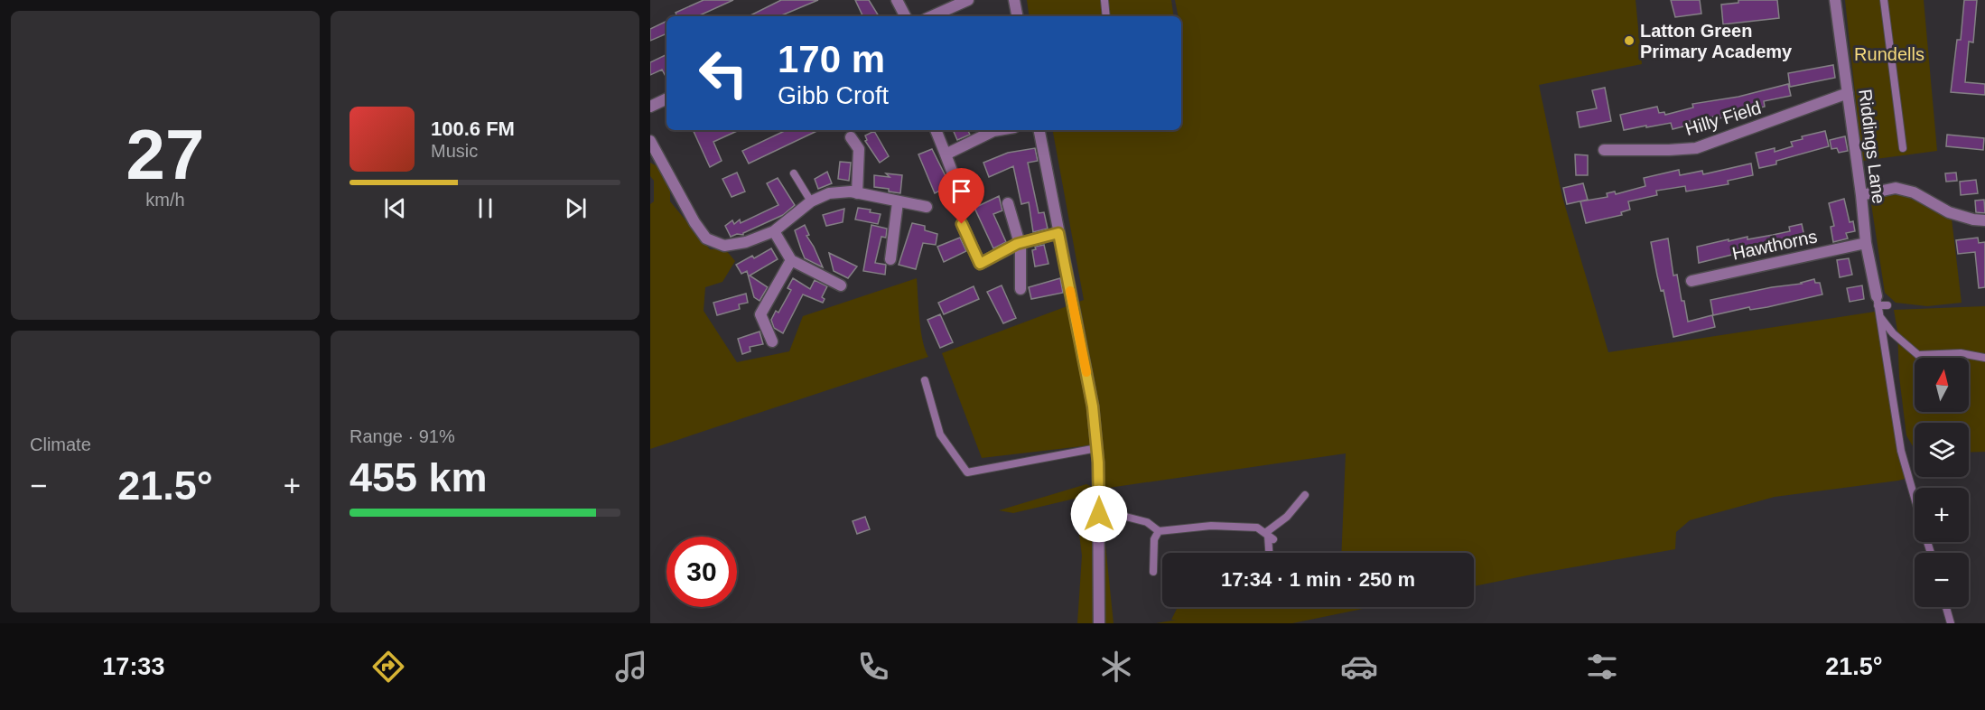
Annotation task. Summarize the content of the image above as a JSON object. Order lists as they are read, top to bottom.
{
  "streets": {
    "street": ["Hilly Field", "Riddings Lane", "Hawthorns"]
  },
  "crossings": [
    ["Hilly Field", "Riddings Lane"],
    ["Riddings Lane", "Hawthorns"]
  ],
  "parks": ["Rundells"],
  "places": ["Latton Green Primary Academy"],
  "north": "top",
  "page": {
    "tile": [
      ["27", "km/h"],
      "Climate",
      ["Range · 91%", "455 km"]
    ],
    "turn": ["170 m", "Gibb Croft"],
    "song": ["100.6 FM", "Music"],
    "map_buttons": ["+", "−"],
    "heat": ["−", "21.5°", "+"],
    "limit": "30",
    "trip": "17:34 · 1 min · 250 m",
    "tabs": ["17:33", "21.5°"]
  }
}
